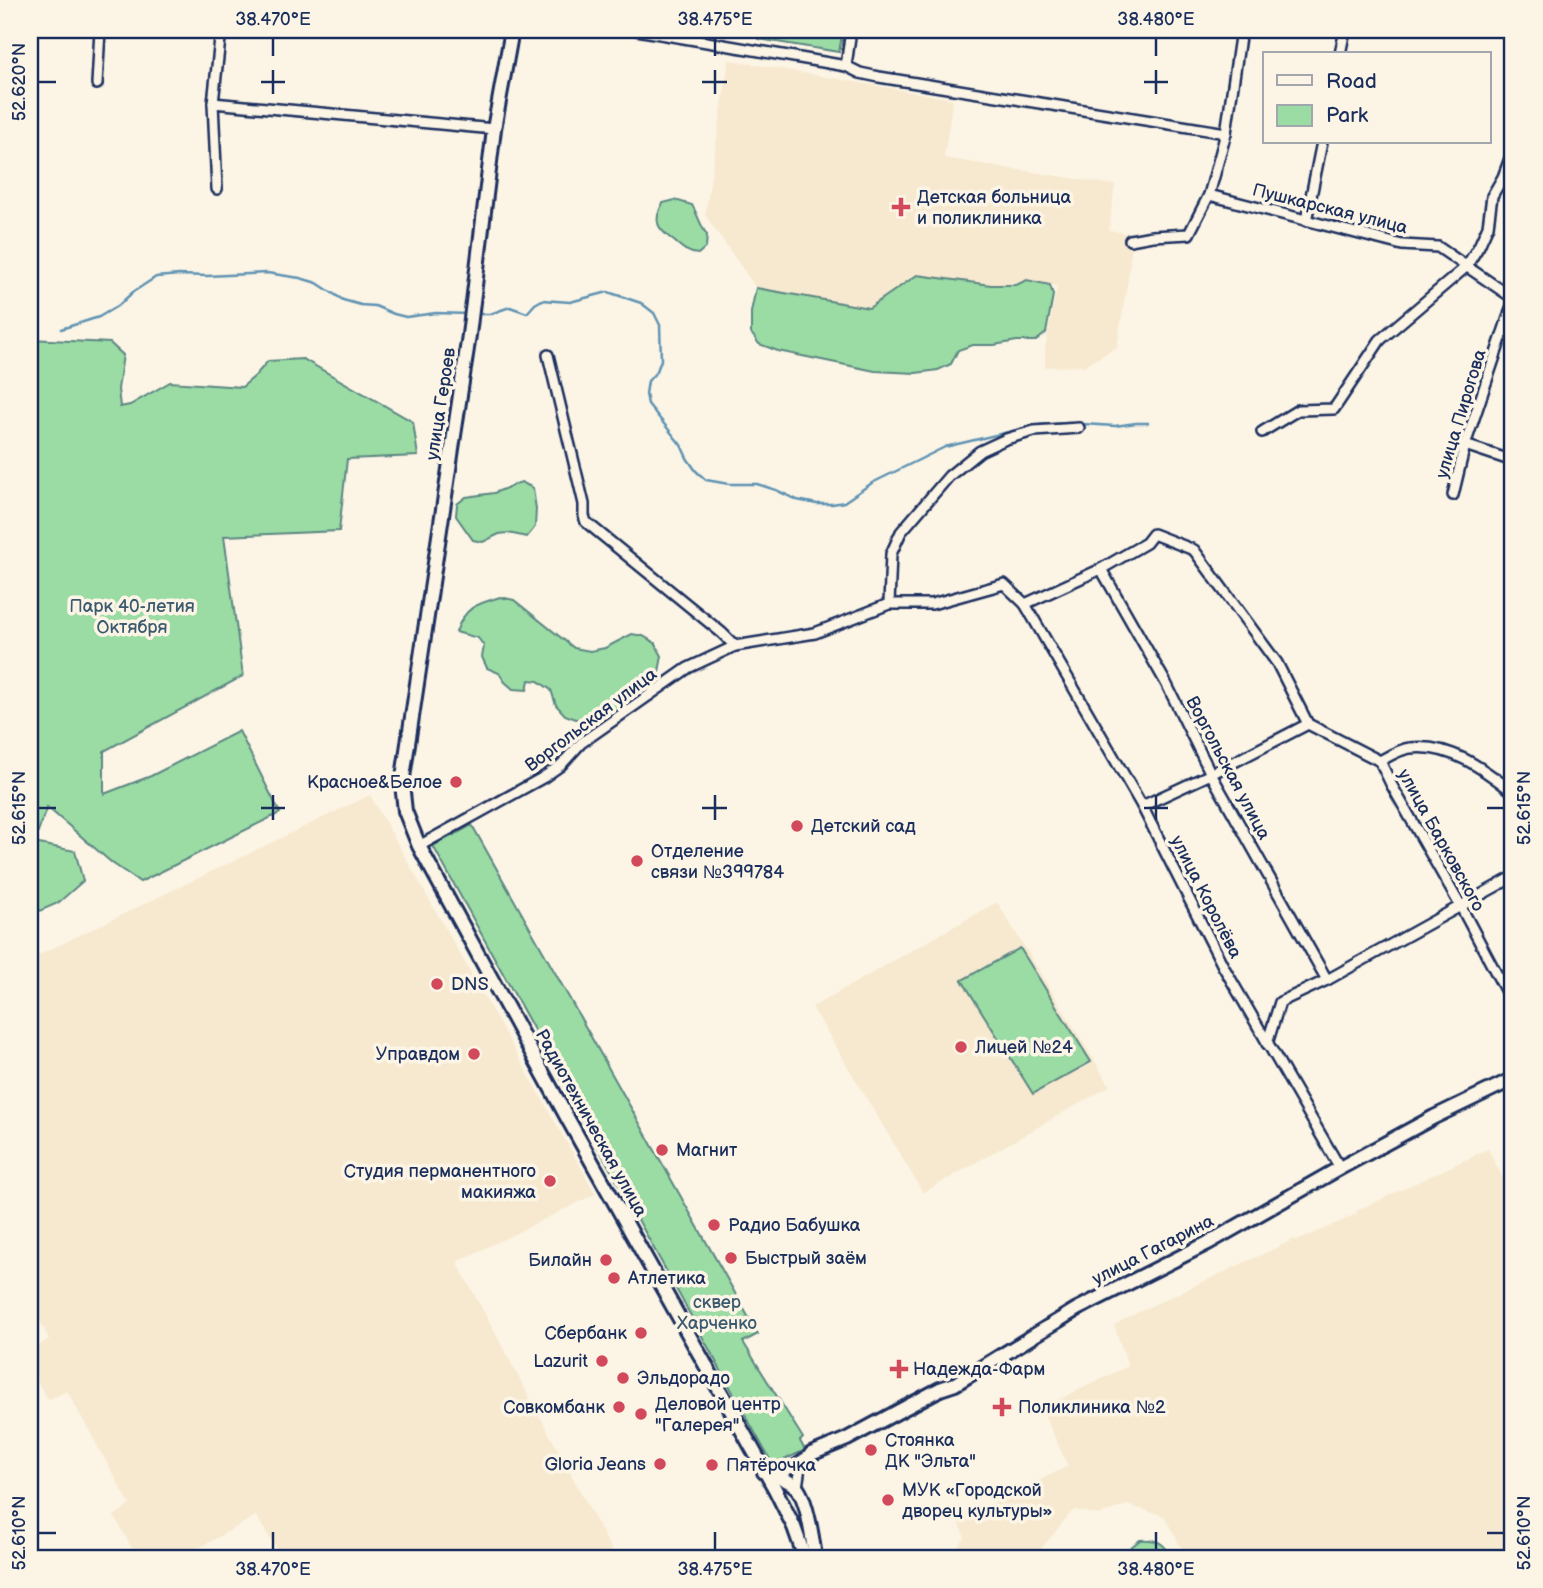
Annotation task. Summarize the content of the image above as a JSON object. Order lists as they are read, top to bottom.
{
  "streets": {
    "street": [
      "Пушкарская улица",
      "улица Героев",
      "улица Пирогова",
      "Воргольская улица",
      "улица Барковского",
      "улица Королёва",
      "Радиотехническая улица",
      "улица Гагарина"
    ]
  },
  "crossings": [
    ["Пушкарская улица", "улица Пирогова"],
    ["улица Героев", "Радиотехническая улица"],
    ["Воргольская улица", "улица Королёва"],
    ["Воргольская улица", "Радиотехническая улица"],
    ["улица Королёва", "улица Гагарина"]
  ],
  "parks": ["Парк 40-летия Октября", "сквер Харченко"],
  "places": {
    "health": ["Детская больница и поликлиника", "Надежда-Фарм", "Поликлиника №2"],
    "other": [
      "Красное&Белое",
      "Детский сад",
      "Отделение связи №399784",
      "DNS",
      "Лицей №24",
      "Управдом",
      "Магнит",
      "Студия перманентного макияжа",
      "Радио Бабушка",
      "Быстрый заём",
      "Билайн",
      "Атлетика",
      "Сбербанк",
      "Lazurit",
      "Эльдорадо",
      "Совкомбанк",
      "Деловой центр \"Галерея\"",
      "Стоянка ДК \"Эльта\"",
      "Gloria Jeans",
      "Пятёрочка",
      "МУК «Городской дворец культуры»"
    ]
  },
  "legend": ["Road", "Park"],
  "coordinates": [
    "38.470°E",
    "38.475°E",
    "38.480°E",
    "52.620°N",
    "52.615°N",
    "52.610°N"
  ]
}
